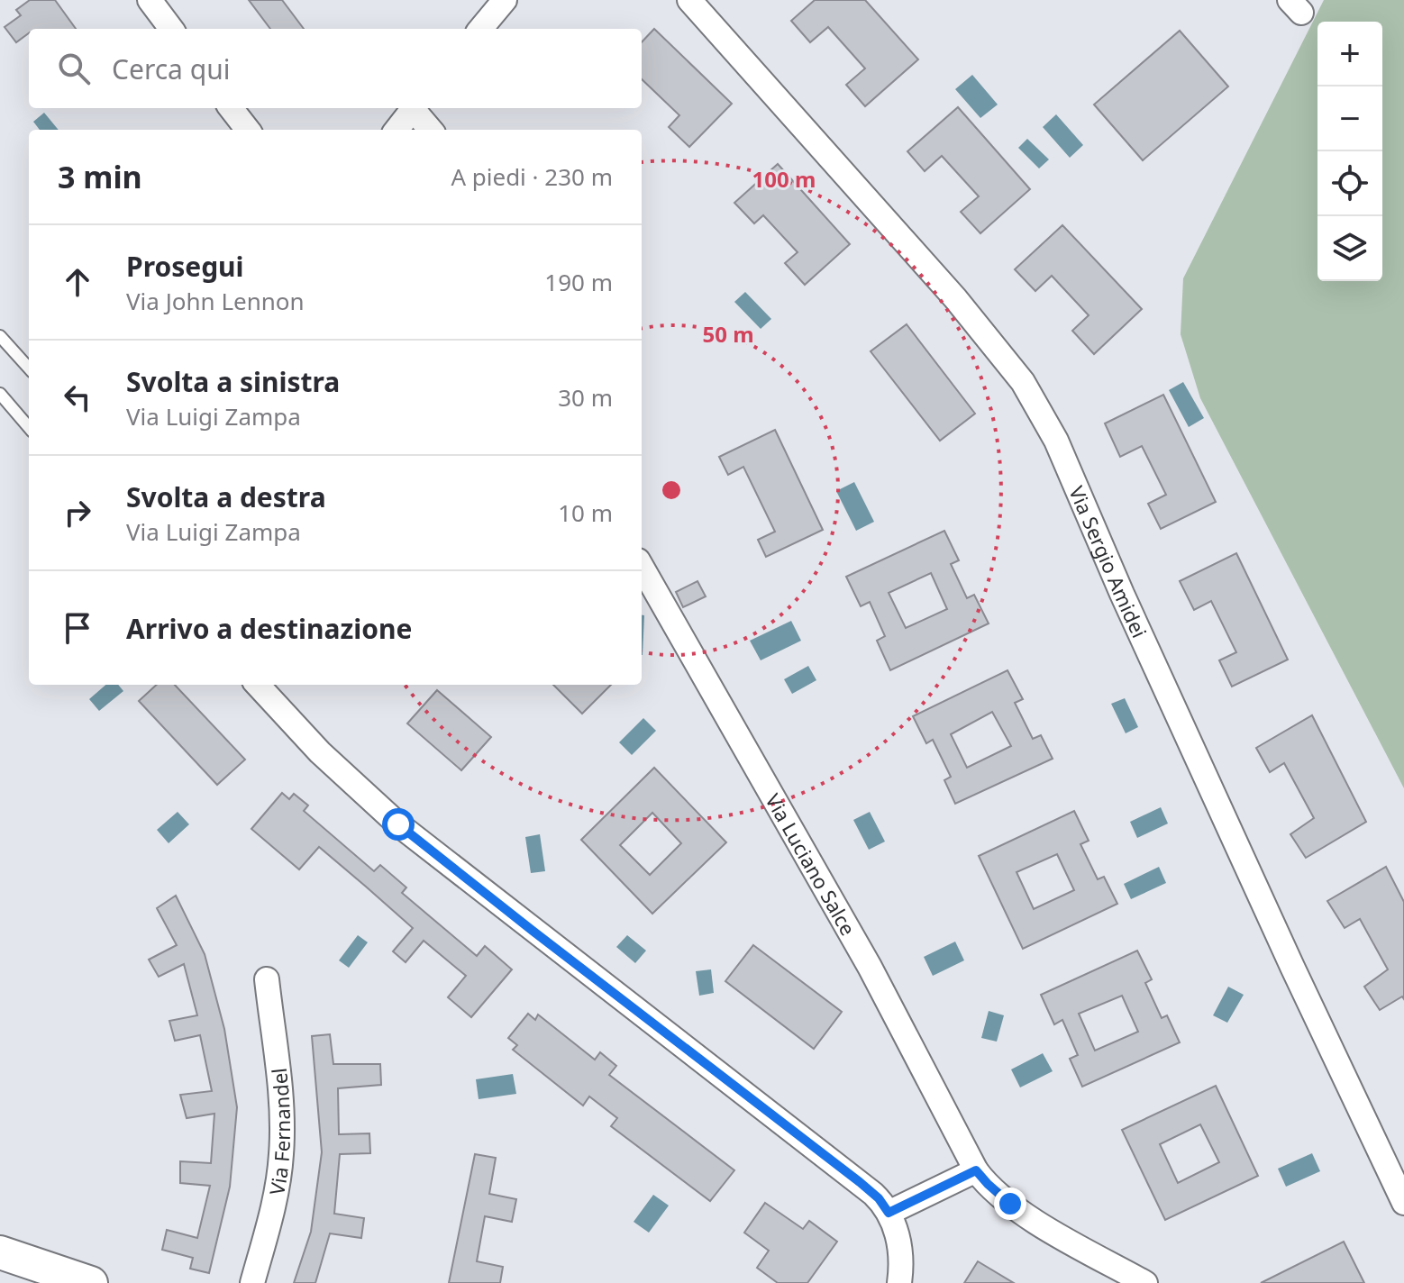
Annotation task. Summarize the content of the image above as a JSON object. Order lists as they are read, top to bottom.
{
  "streets": {
    "street": ["Via Sergio Amidei", "Via Luciano Salce", "Via Fernandel"]
  },
  "page": {
    "map_buttons": ["+", "−"],
    "search": "Cerca qui",
    "heading": ["3 min", "A piedi · 230 m"],
    "list": [
      ["Prosegui", "Via John Lennon", "190 m"],
      ["Svolta a sinistra", "Via Luigi Zampa", "30 m"],
      ["Svolta a destra", "Via Luigi Zampa", "10 m"],
      "Arrivo a destinazione"
    ]
  },
  "rings": ["100 m", "50 m"]
}
